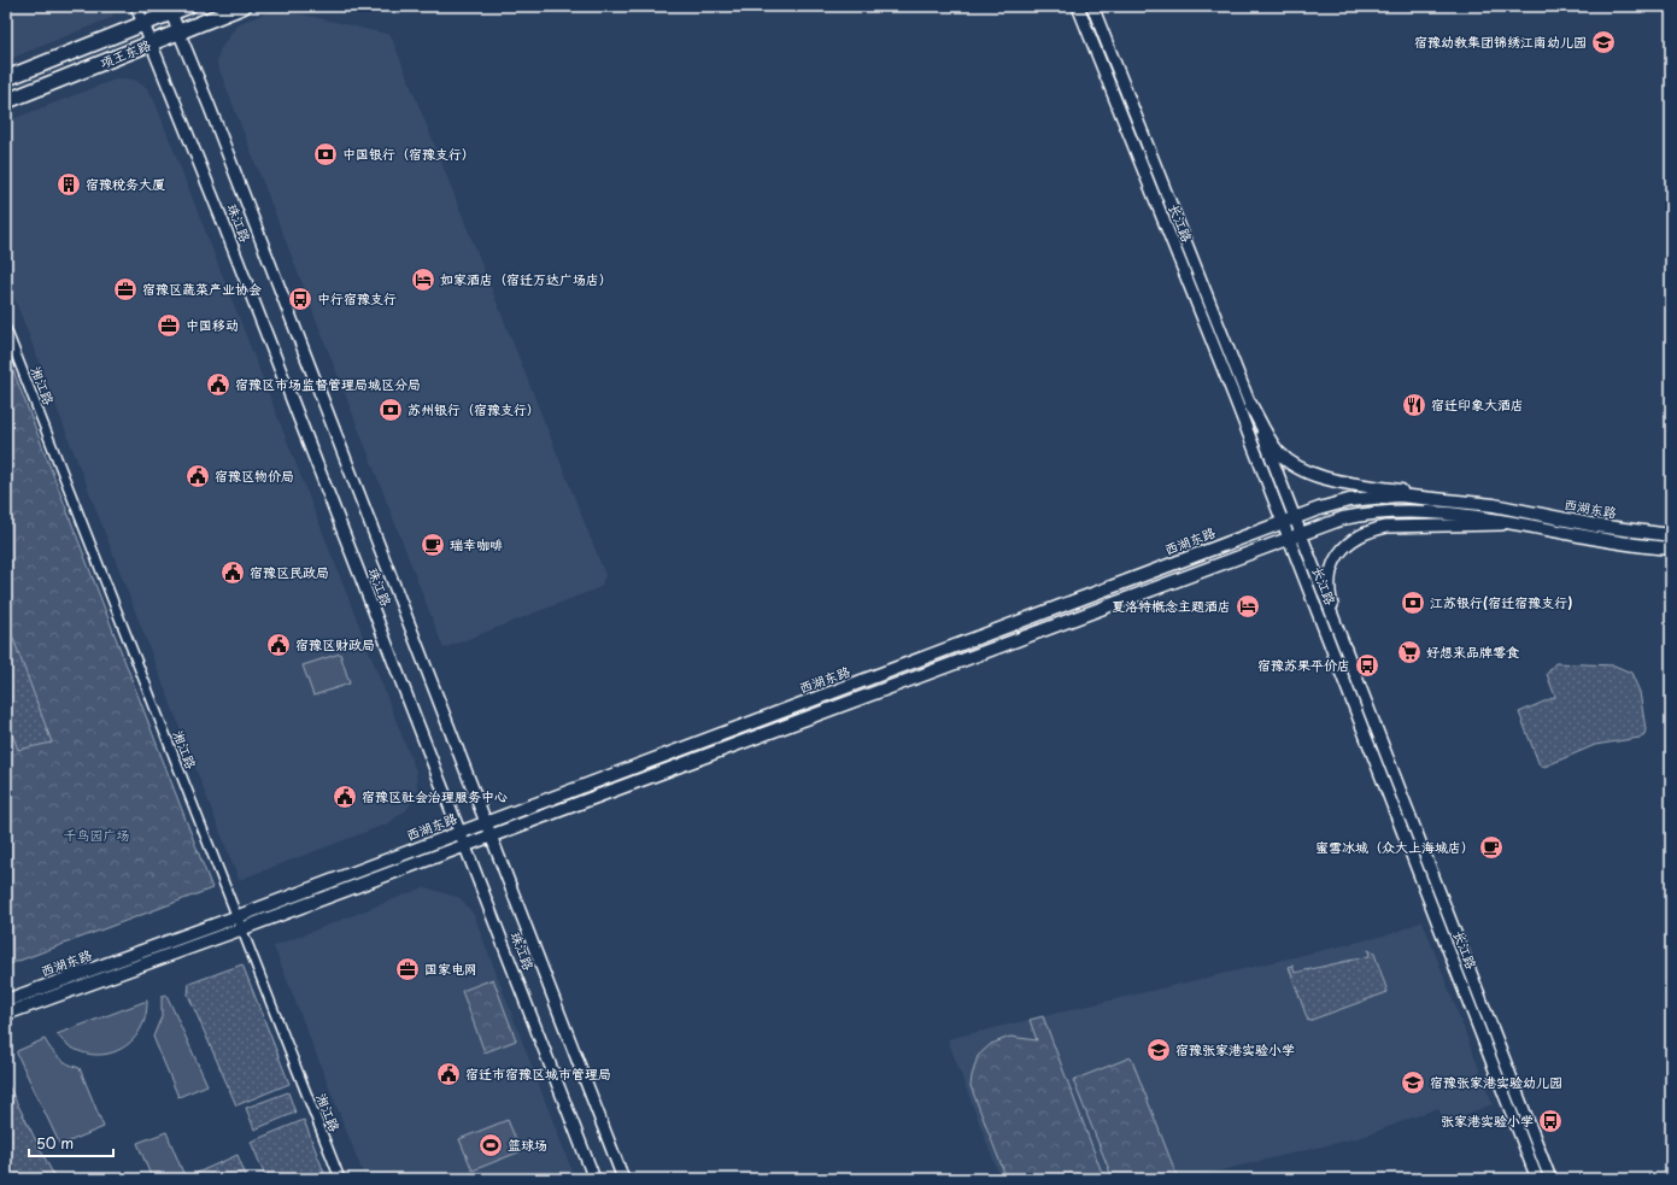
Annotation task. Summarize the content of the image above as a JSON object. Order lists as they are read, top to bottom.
{
  "streets": {
    "main road": ["项王东路", "西湖东路"],
    "street": ["珠江路", "长江路", "湘江路"]
  },
  "crossings": [
    ["项王东路", "珠江路"],
    ["珠江路", "西湖东路"],
    ["长江路", "西湖东路"],
    ["湘江路", "西湖东路"]
  ],
  "parks": ["千鸟园广场"],
  "places": {
    "school or university": ["宿豫幼教集团锦绣江南幼儿园", "宿豫张家港实验小学", "宿豫张家港实验幼儿园"],
    "bank": ["中国银行（宿豫支行）", "苏州银行（宿豫支行）", "江苏银行(宿迁宿豫支行)"],
    "building": ["宿豫税务大厦"],
    "hotel": ["如家酒店（宿迁万达广场店）", "夏洛特概念主题酒店"],
    "office": ["宿豫区蔬菜产业协会", "中国移动", "国家电网"],
    "bus stop": ["中行宿豫支行", "宿豫苏果平价店", "张家港实验小学"],
    "public building": [
      "宿豫区市场监督管理局城区分局",
      "宿豫区物价局",
      "宿豫区民政局",
      "宿豫区财政局",
      "宿豫区社会治理服务中心",
      "宿迁市宿豫区城市管理局"
    ],
    "restaurant": ["宿迁印象大酒店"],
    "cafe": ["瑞幸咖啡", "蜜雪冰城（众大上海城店）"],
    "supermarket": ["好想来品牌零食"],
    "sports": ["篮球场"]
  },
  "scale_bar": "50 m"
}
